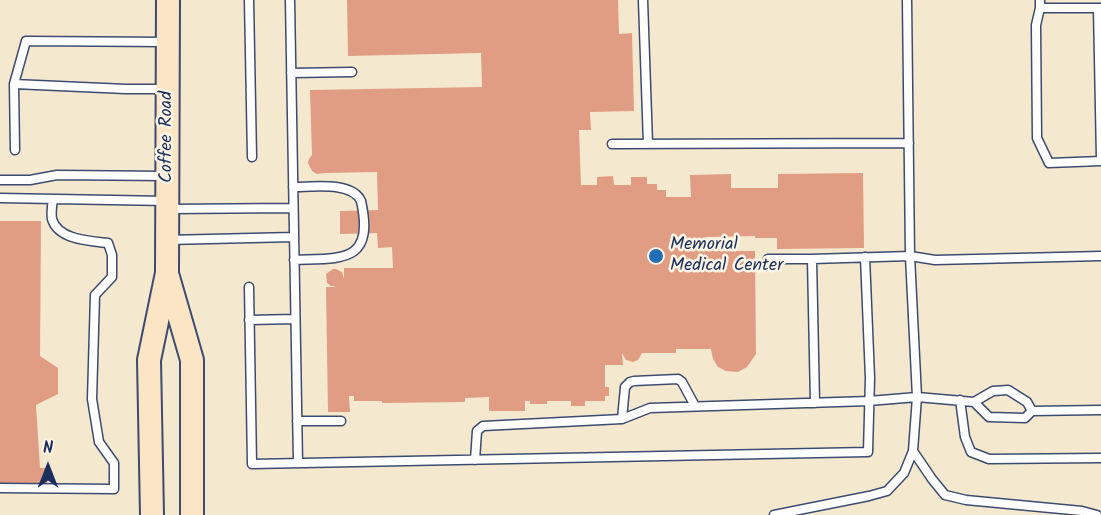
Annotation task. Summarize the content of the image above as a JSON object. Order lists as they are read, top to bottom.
{
  "streets": {
    "main road": ["Coffee Road"]
  },
  "places": ["Memorial Medical Center"],
  "north": "top"
}
